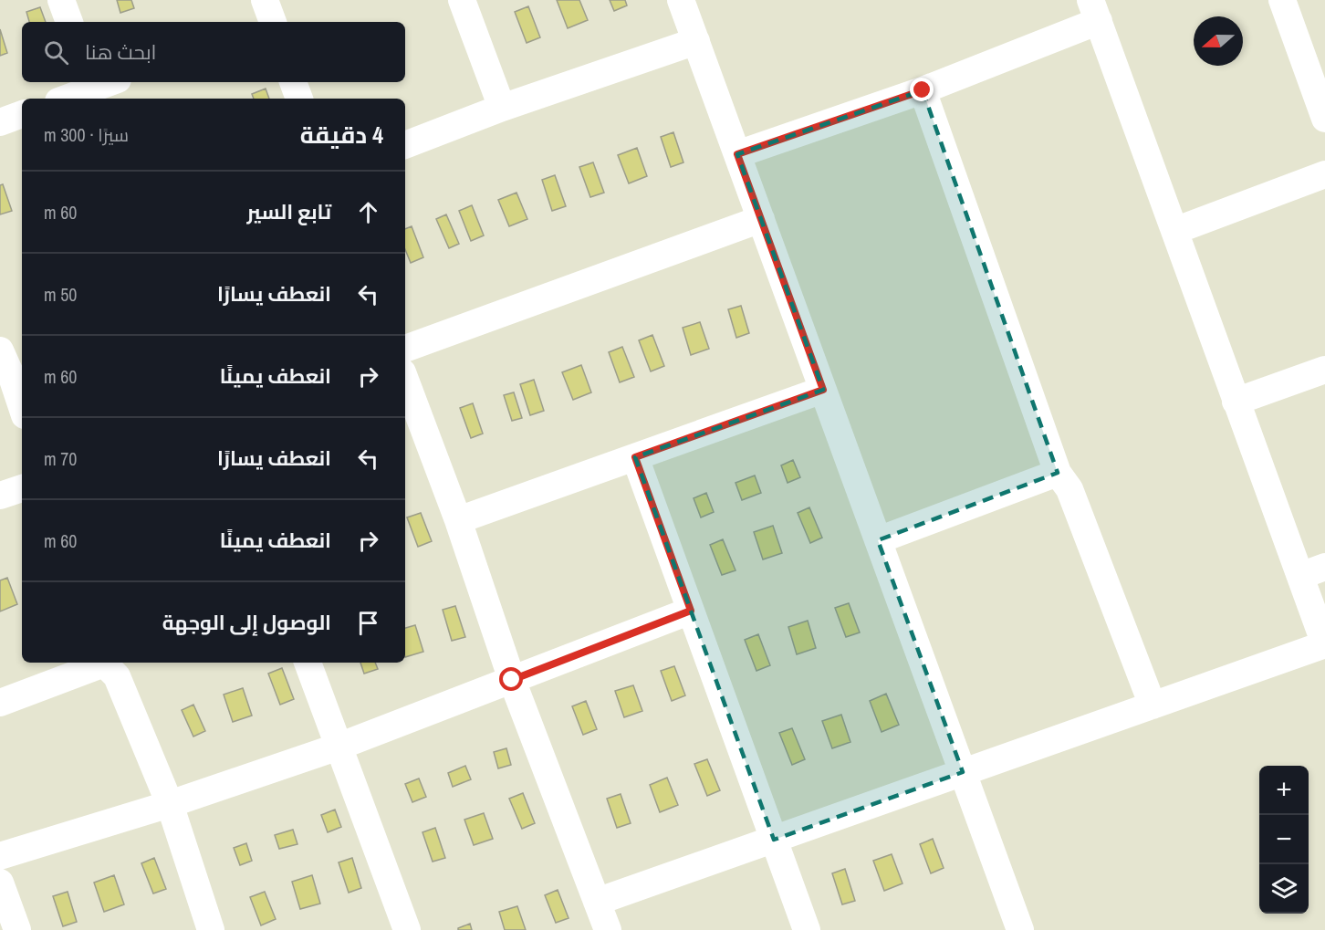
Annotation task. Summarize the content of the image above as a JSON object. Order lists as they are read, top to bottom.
{
  "north": "left",
  "page": {
    "search": "ابحث هنا",
    "heading": ["4 دقيقة", "سيرًا · 300 m"],
    "list": [
      ["تابع السير", "60 m"],
      ["انعطف يسارًا", "50 m"],
      ["انعطف يمينًا", "60 m"],
      ["انعطف يسارًا", "70 m"],
      ["انعطف يمينًا", "60 m"],
      "الوصول إلى الوجهة"
    ],
    "map_buttons": ["+", "−"]
  }
}
